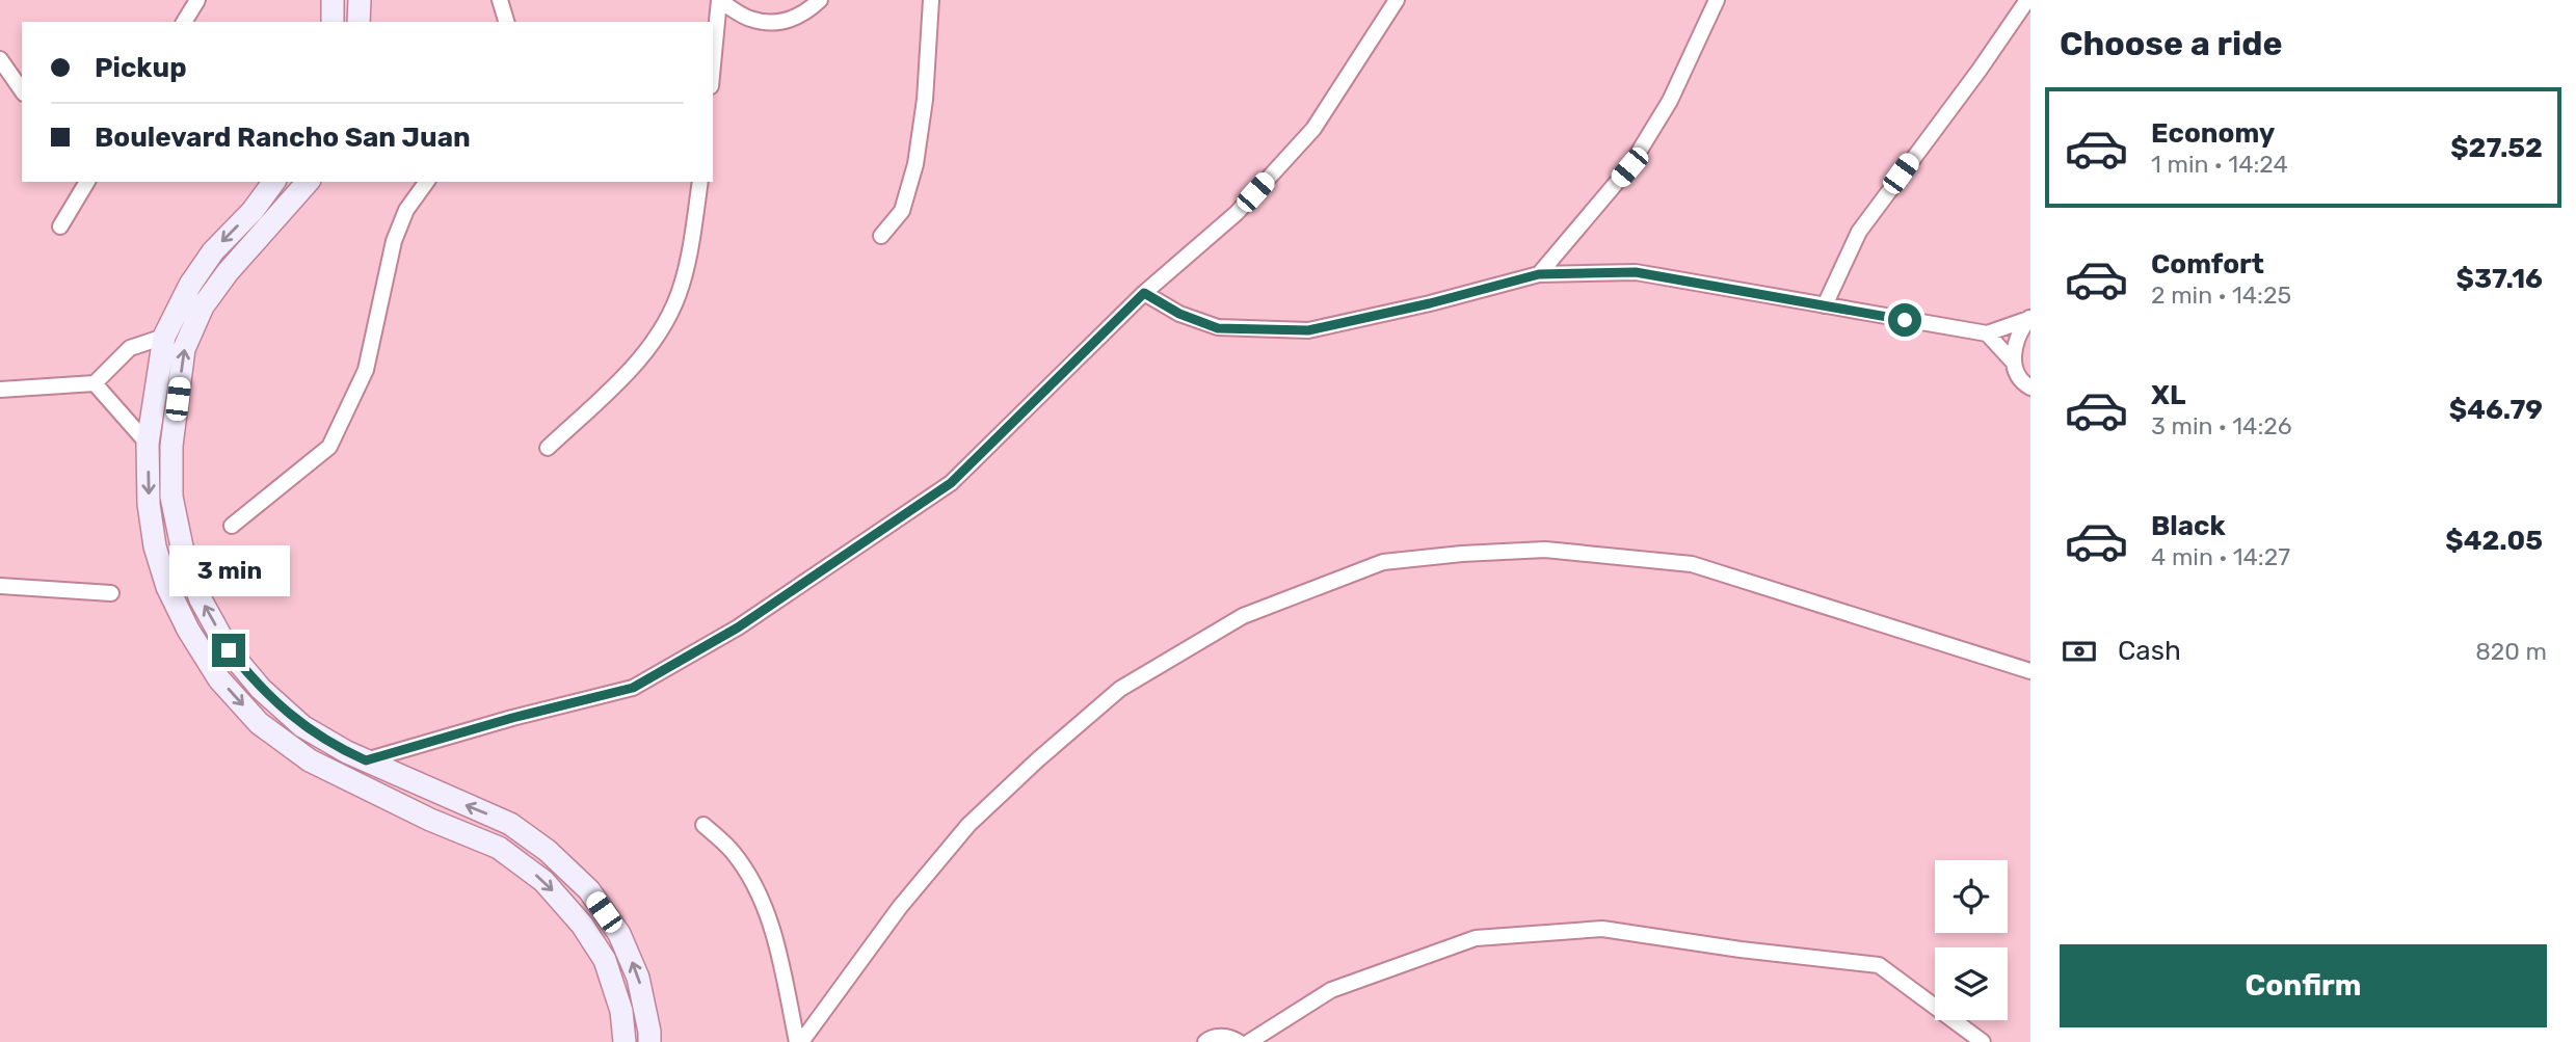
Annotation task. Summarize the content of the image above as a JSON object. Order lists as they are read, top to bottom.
{
  "page": {
    "heading": "Choose a ride",
    "banner": ["Pickup", "Boulevard Rancho San Juan"],
    "list": [
      {
        "name": "Economy",
        "note": "1 min · 14:24",
        "value": "$27.52"
      },
      {
        "name": "Comfort",
        "note": "2 min · 14:25",
        "value": "$37.16"
      },
      {
        "name": "XL",
        "note": "3 min · 14:26",
        "value": "$46.79"
      },
      {
        "name": "Black",
        "note": "4 min · 14:27",
        "value": "$42.05"
      }
    ],
    "bubble": "3 min",
    "pay": ["Cash", "820 m"],
    "buttons": "Confirm"
  }
}
